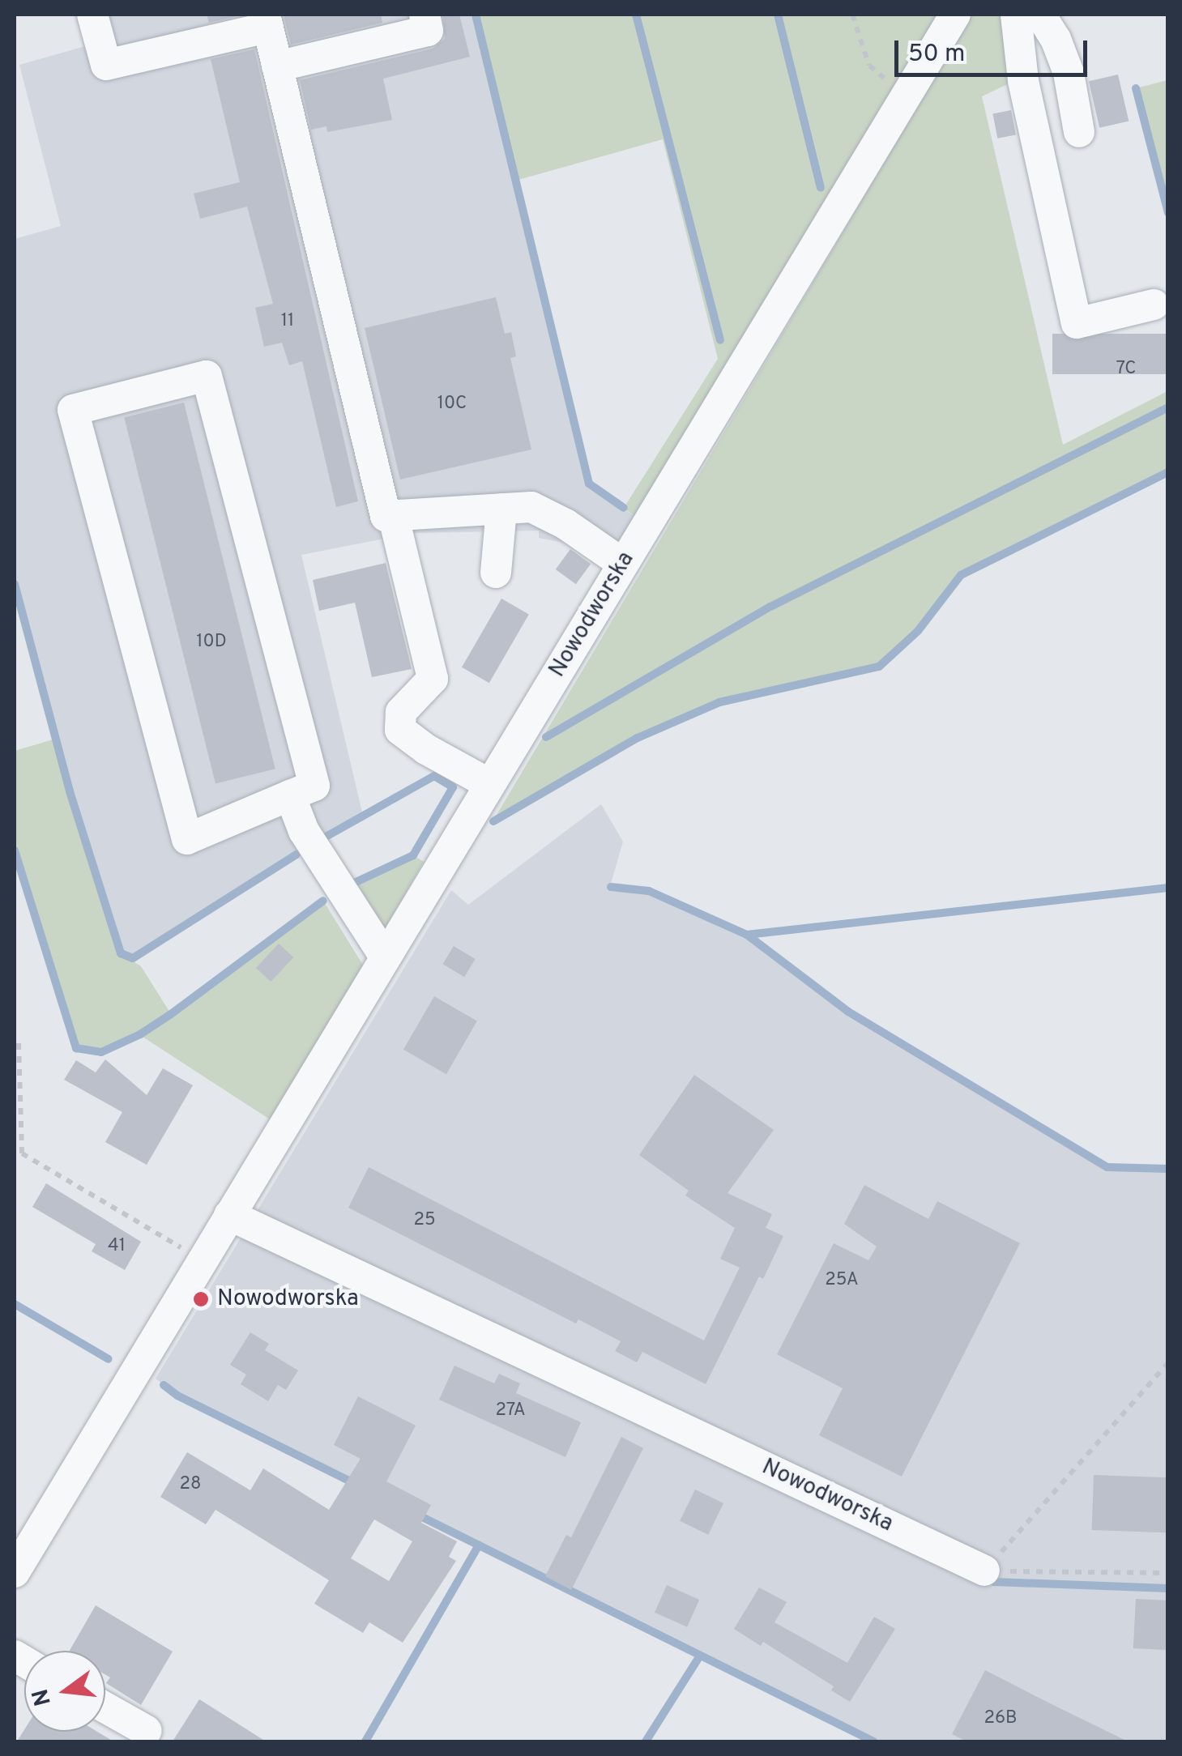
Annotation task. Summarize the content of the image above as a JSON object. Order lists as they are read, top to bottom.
{
  "streets": {
    "street": ["Nowodworska"]
  },
  "places": ["Nowodworska"],
  "house_numbers": [
    "11",
    "7C",
    "10C",
    "10D",
    "25",
    "41",
    "25A",
    "27A",
    "28",
    "26B"
  ],
  "scale_bar": "50 m",
  "north": "left"
}
